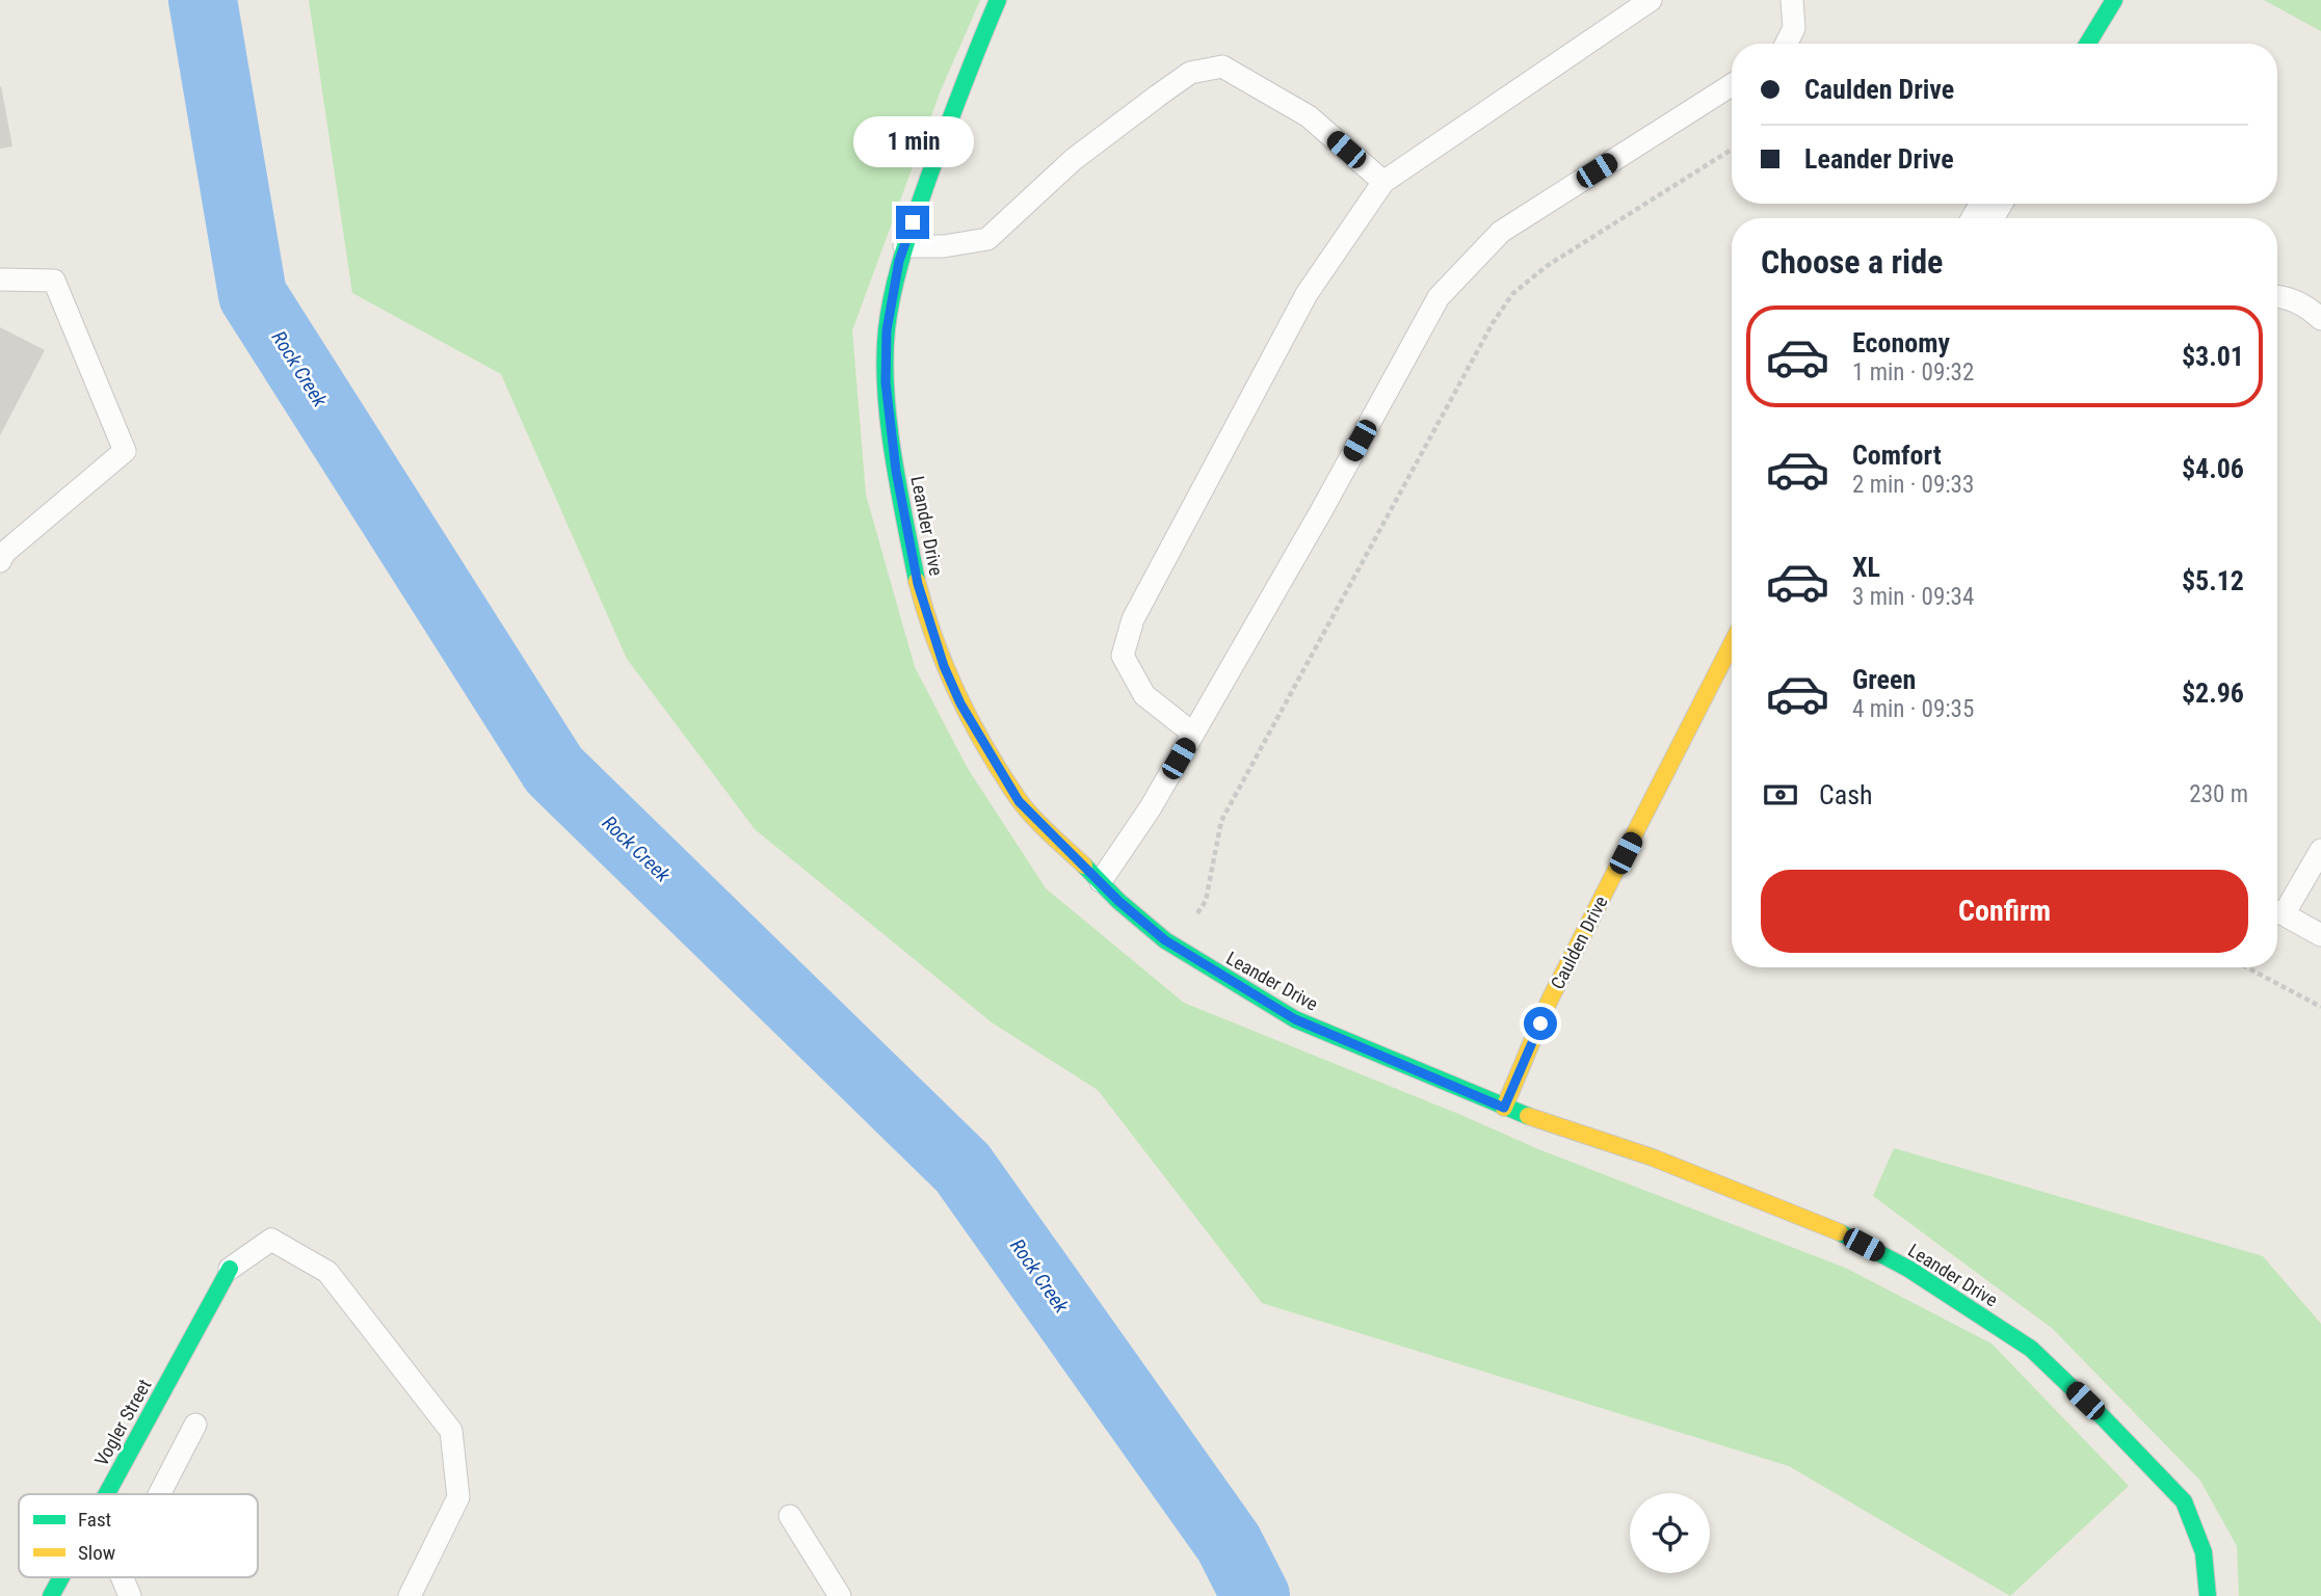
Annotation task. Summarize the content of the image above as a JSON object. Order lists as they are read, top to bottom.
{
  "streets": {
    "street": ["Leander Drive", "Caulden Drive", "Vogler Street"]
  },
  "crossings": [
    ["Leander Drive", "Caulden Drive"]
  ],
  "water": ["Rock Creek"],
  "legend": ["Fast", "Slow"],
  "page": {
    "banner": ["Caulden Drive", "Leander Drive"],
    "bubble": "1 min",
    "heading": "Choose a ride",
    "list": [
      {
        "name": "Economy",
        "note": "1 min · 09:32",
        "value": "$3.01"
      },
      {
        "name": "Comfort",
        "note": "2 min · 09:33",
        "value": "$4.06"
      },
      {
        "name": "XL",
        "note": "3 min · 09:34",
        "value": "$5.12"
      },
      {
        "name": "Green",
        "note": "4 min · 09:35",
        "value": "$2.96"
      }
    ],
    "pay": ["Cash", "230 m"],
    "buttons": "Confirm"
  }
}
